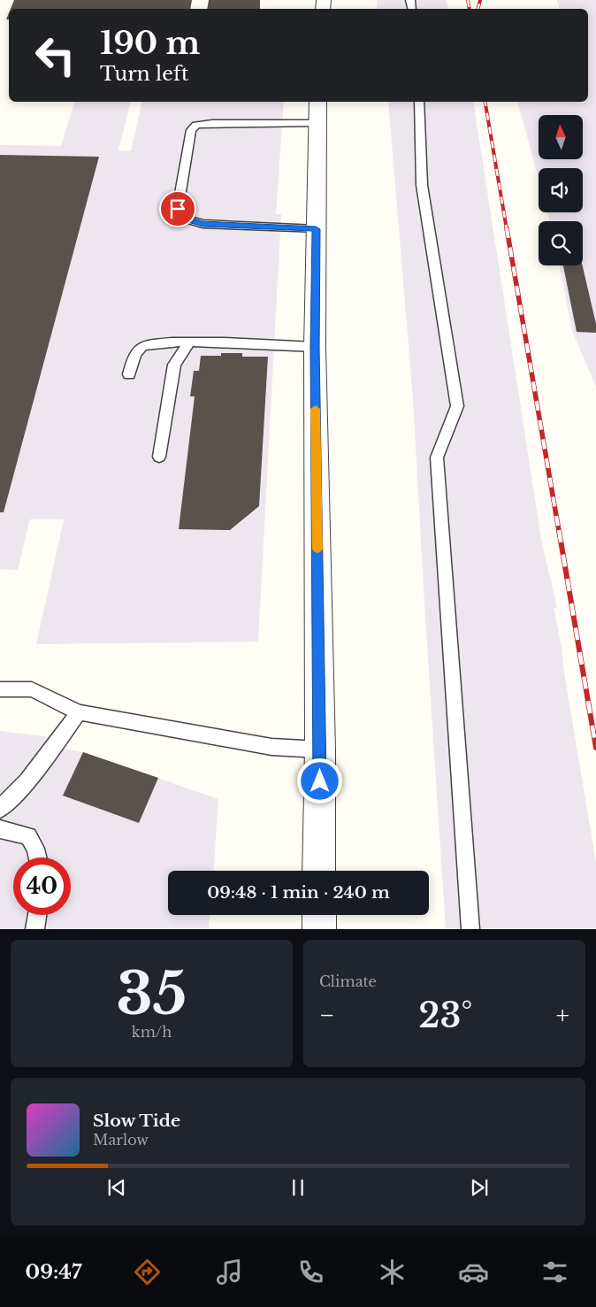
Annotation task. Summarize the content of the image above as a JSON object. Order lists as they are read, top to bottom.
{
  "north": "top",
  "page": {
    "turn": ["190 m", "Turn left"],
    "limit": "40",
    "trip": "09:48 · 1 min · 240 m",
    "tile": [
      ["35", "km/h"],
      "Climate"
    ],
    "heat": ["−", "23°", "+"],
    "song": ["Slow Tide", "Marlow"],
    "tabs": "09:47"
  }
}
